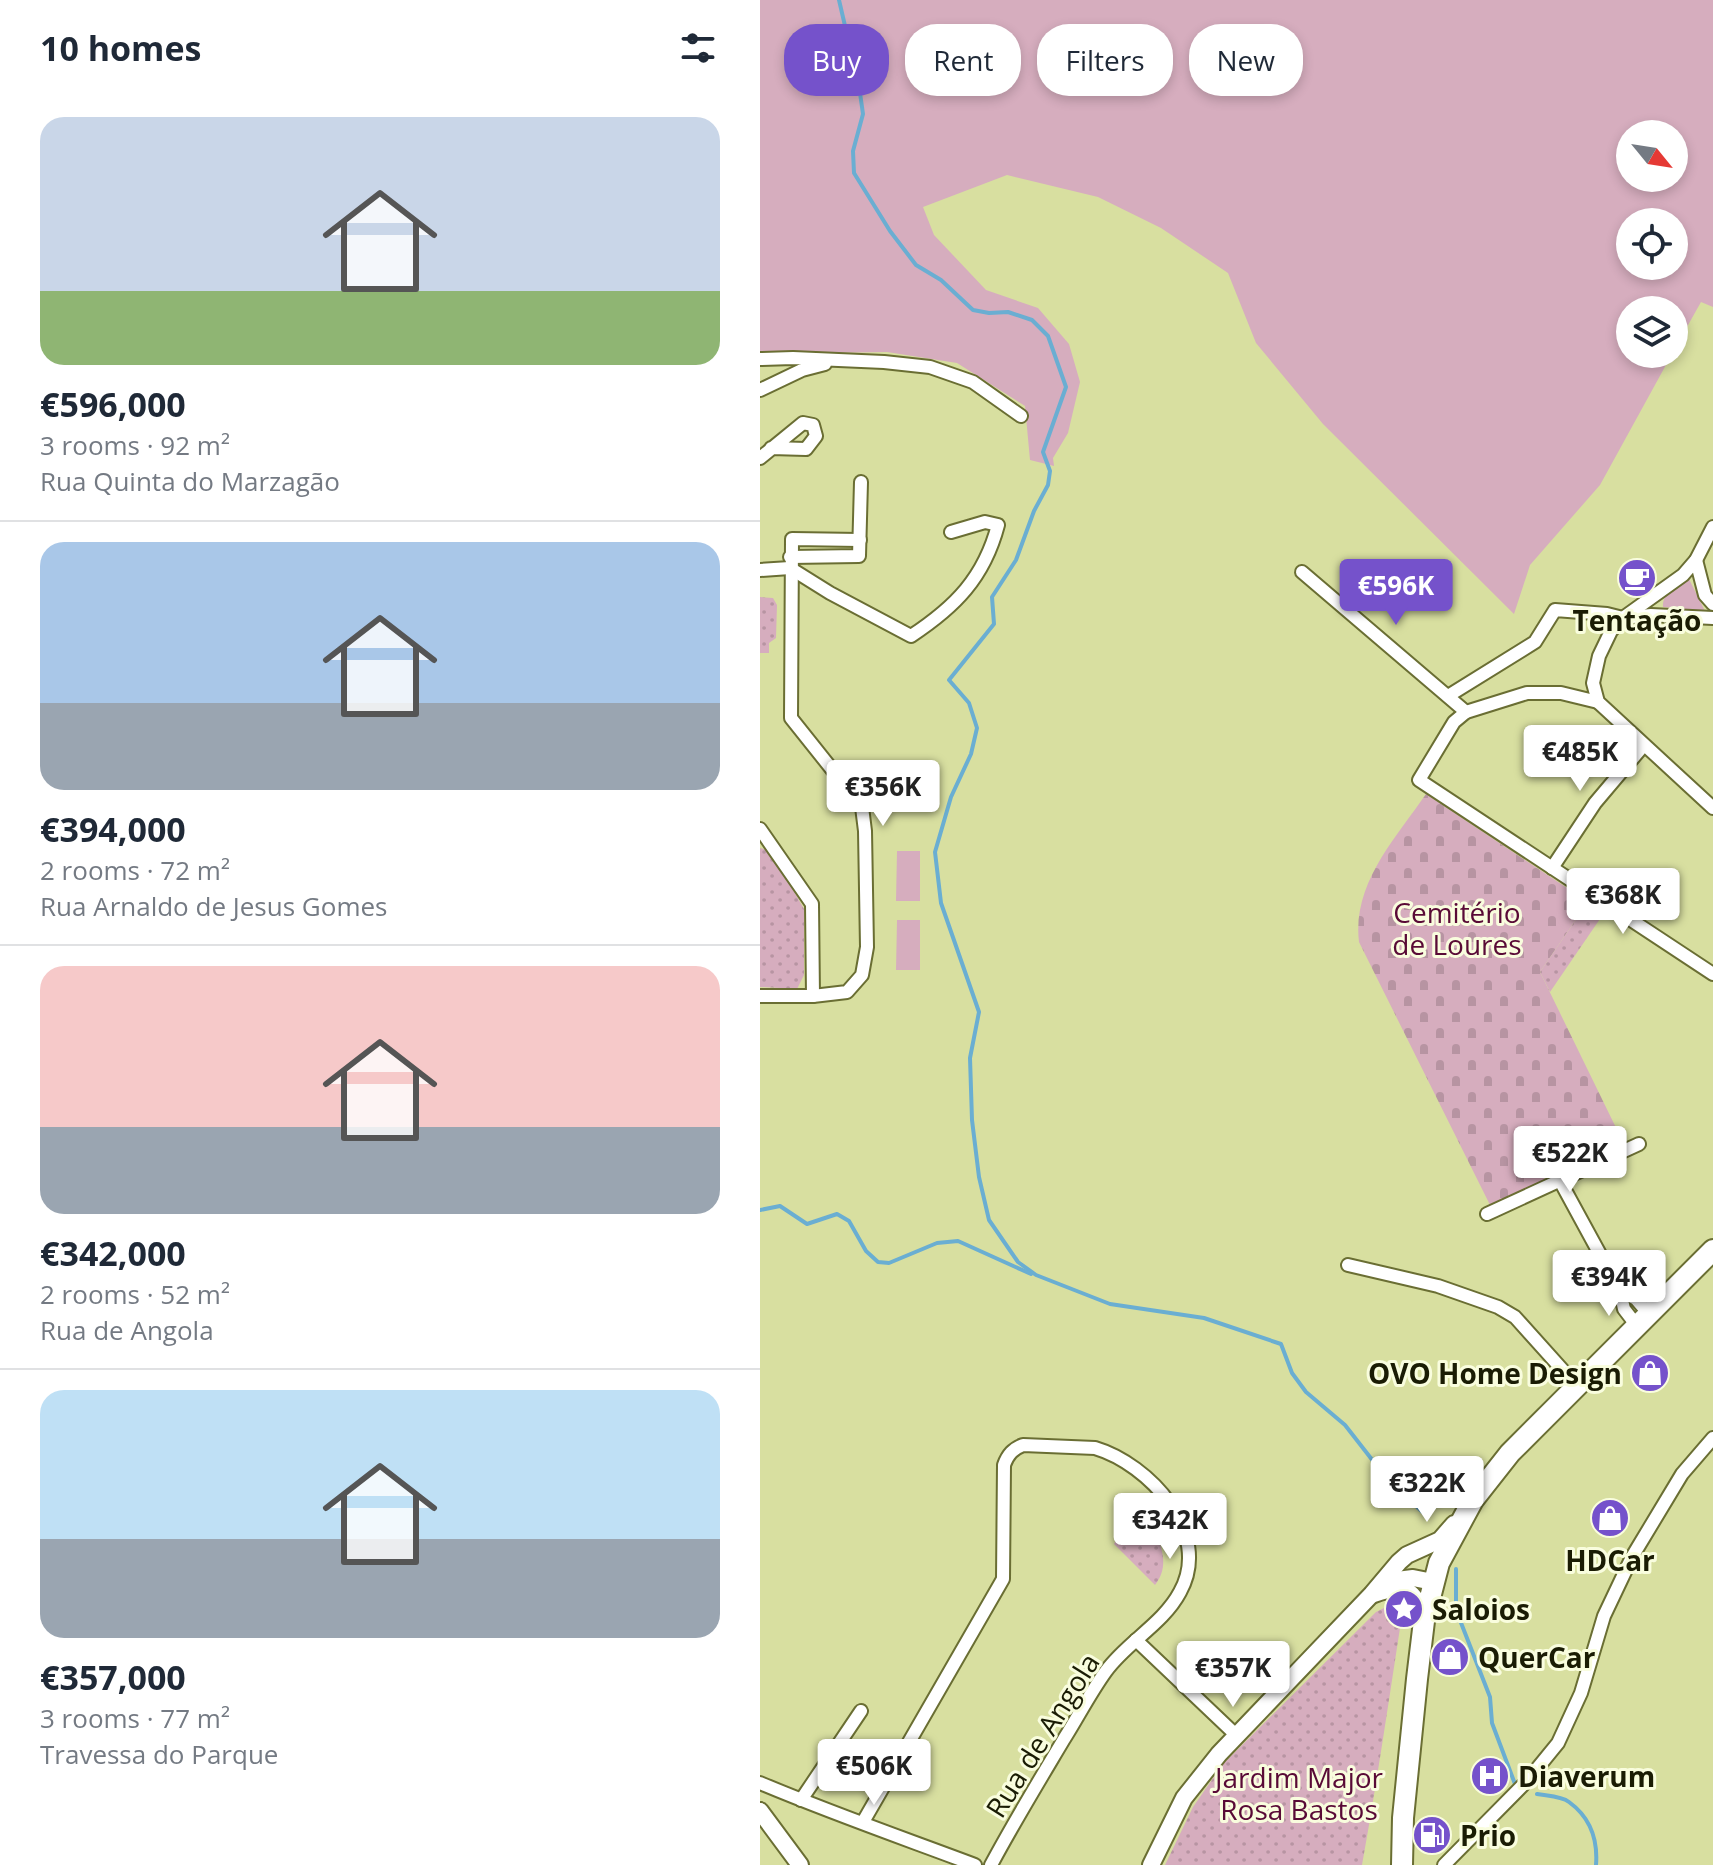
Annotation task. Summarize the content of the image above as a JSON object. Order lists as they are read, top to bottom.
{
  "streets": {
    "street": ["Rua de Angola"]
  },
  "parks": ["Cemitério de Loures", "Jardim Major Rosa Bastos"],
  "places": {
    "cafe": ["Tentação"],
    "shop": ["OVO Home Design", "HDCar", "QuerCar"],
    "place": ["Saloios"],
    "hospital": ["Diaverum"],
    "fuel station": ["Prio"]
  },
  "north": "bottom right",
  "page": {
    "heading": "10 homes",
    "chip": [
      "Buy",
      "Rent",
      "Filters",
      "New"
    ],
    "list": [
      {
        "name": "€596,000",
        "note": "3 rooms · 92 m² · Rua Quinta do Marzagão"
      },
      {
        "name": "€394,000",
        "note": "2 rooms · 72 m² · Rua Arnaldo de Jesus Gomes"
      },
      {
        "name": "€342,000",
        "note": "2 rooms · 52 m² · Rua de Angola"
      },
      {
        "name": "€357,000",
        "note": "3 rooms · 77 m² · Travessa do Parque"
      }
    ],
    "price": [
      "€596K",
      "€485K",
      "€356K",
      "€368K",
      "€522K",
      "€394K",
      "€322K",
      "€342K",
      "€357K",
      "€506K"
    ]
  }
}
